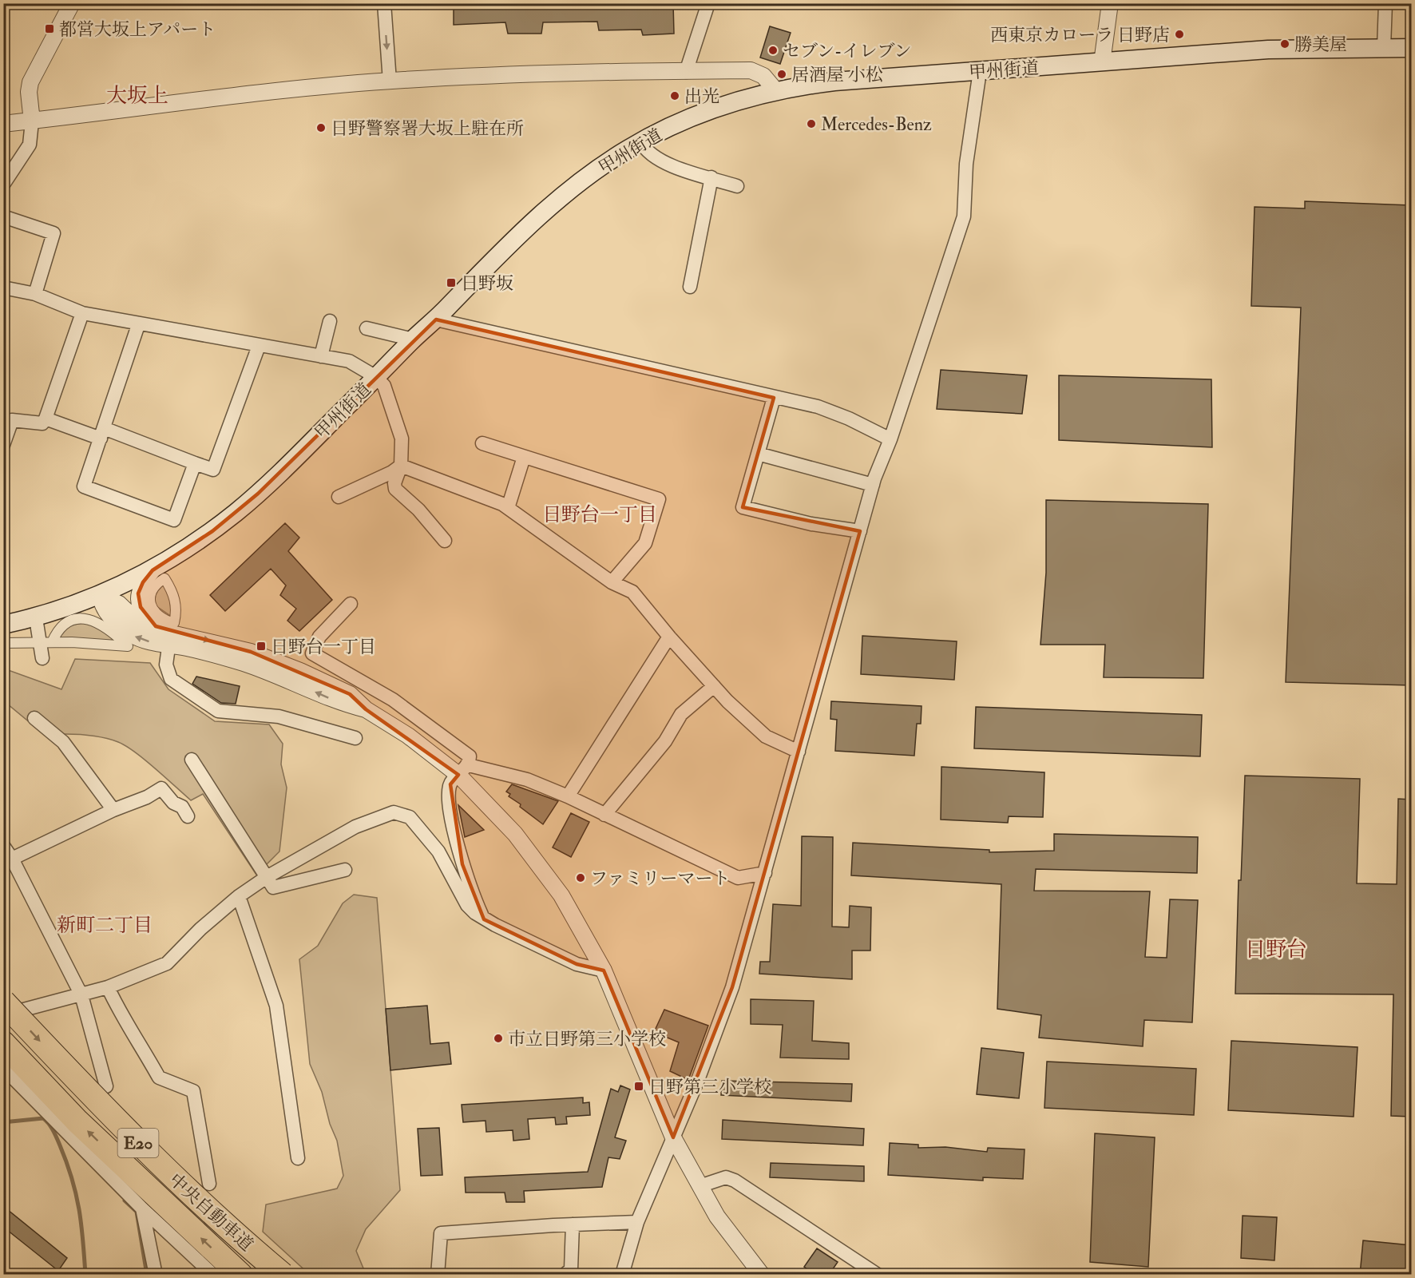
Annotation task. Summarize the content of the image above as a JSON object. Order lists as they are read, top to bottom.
{
  "streets": {
    "highway": ["E20", "中央自動車道"],
    "main road": ["甲州街道"]
  },
  "districts": [
    "大坂上",
    "日野台一丁目",
    "新町二丁目",
    "日野台"
  ],
  "places": {
    "transit": [
      "都営大坂上アパート",
      "日野坂",
      "日野台一丁目",
      "日野第三小学校"
    ],
    "other": [
      "西東京カローラ 日野店",
      "勝美屋",
      "セブン-イレブン",
      "居酒屋 小松",
      "出光",
      "Mercedes-Benz",
      "日野警察署大坂上駐在所",
      "ファミリーマート",
      "市立日野第三小学校"
    ]
  }
}
